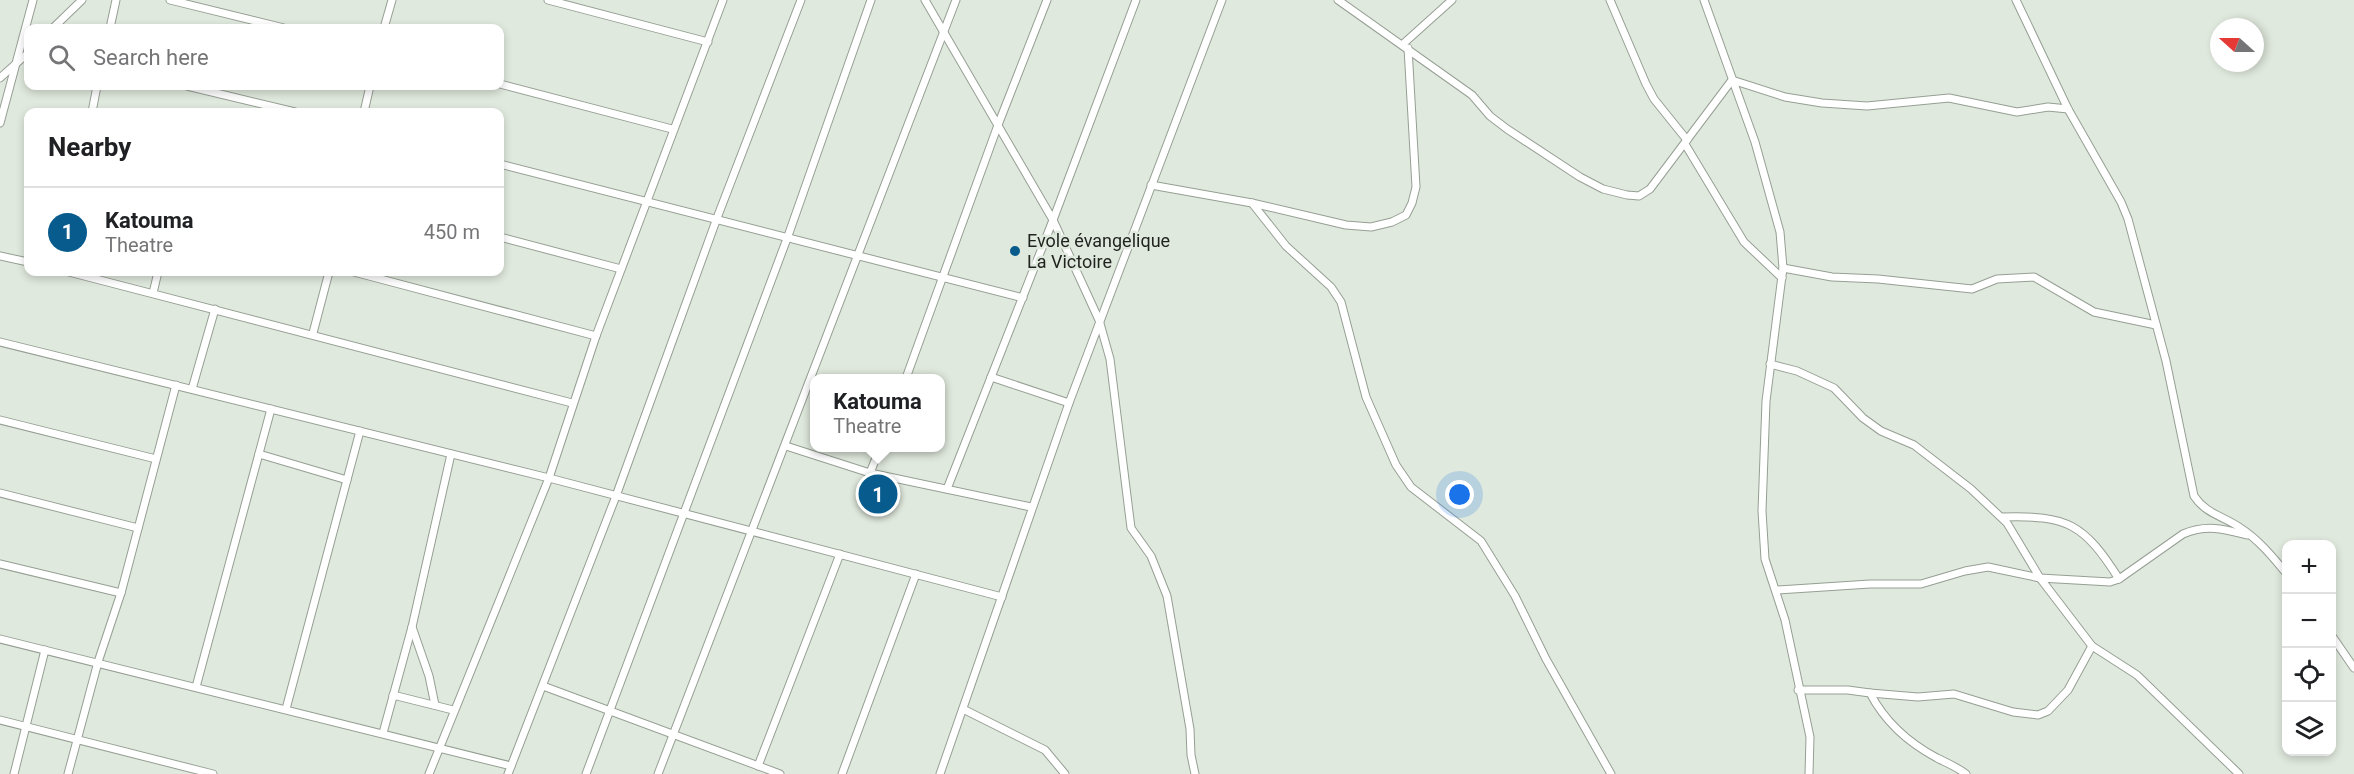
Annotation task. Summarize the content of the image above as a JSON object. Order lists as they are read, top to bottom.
{
  "places": ["Evole évangelique La Victoire"],
  "north": "left",
  "page": {
    "search": "Search here",
    "heading": "Nearby",
    "list": [
      {
        "mark": "1",
        "name": "Katouma",
        "note": "Theatre",
        "value": "450 m"
      }
    ],
    "popup": ["Katouma", "Theatre"],
    "pins": "1",
    "map_buttons": ["+", "−"]
  }
}
